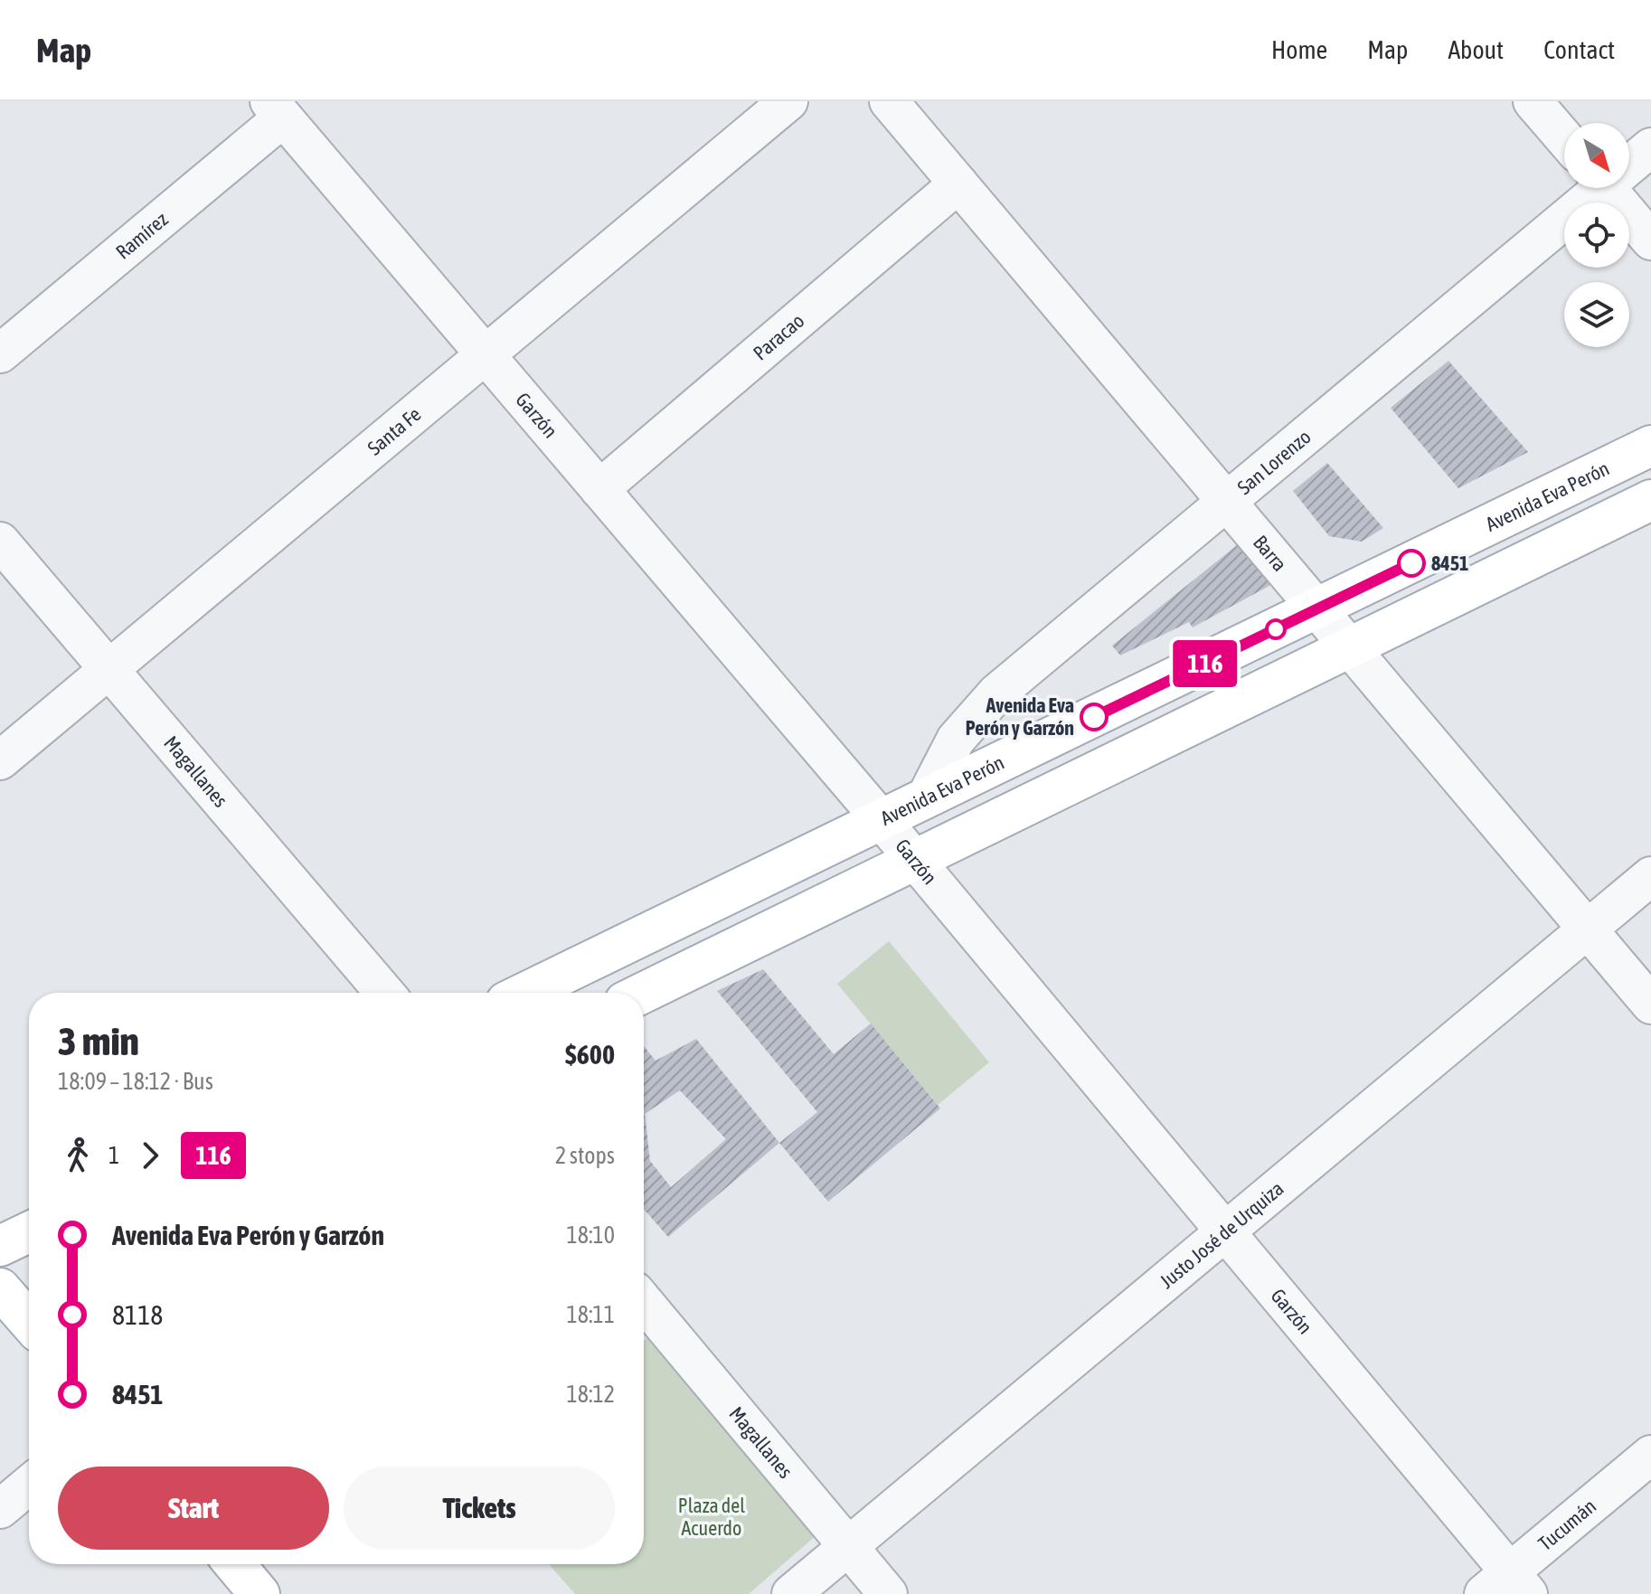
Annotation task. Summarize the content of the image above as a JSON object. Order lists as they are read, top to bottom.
{
  "streets": {
    "main road": ["Avenida Eva Perón"],
    "street": [
      "Ramírez",
      "Paracao",
      "Garzón",
      "Santa Fe",
      "San Lorenzo",
      "Barra",
      "Magallanes",
      "Justo José de Urquiza",
      "Tucumán"
    ]
  },
  "crossings": [
    ["Ramírez", "Garzón"],
    ["Paracao", "Garzón"],
    ["Paracao", "Barra"],
    ["Garzón", "Santa Fe"],
    ["Garzón", "Avenida Eva Perón"],
    ["Garzón", "Justo José de Urquiza"],
    ["Garzón", "Tucumán"],
    ["Santa Fe", "Magallanes"],
    ["San Lorenzo", "Avenida Eva Perón"],
    ["San Lorenzo", "Barra"],
    ["Avenida Eva Perón", "Barra"],
    ["Barra", "Justo José de Urquiza"],
    ["Magallanes", "Justo José de Urquiza"]
  ],
  "parks": ["Plaza del Acuerdo"],
  "places": ["8451", "Avenida Eva Perón y Garzón"],
  "lines": ["bus line 116"],
  "north": "bottom right",
  "page": {
    "header": "Map",
    "nav": [
      "Home",
      "Map",
      "About",
      "Contact"
    ],
    "on_map": "116",
    "heading": ["3 min", "18:09 – 18:12 · Bus", "$600"],
    "legs": ["1", "116", "2 stops"],
    "list": [
      {
        "name": "Avenida Eva Perón y Garzón",
        "value": "18:10"
      },
      {
        "name": "8118",
        "value": "18:11"
      },
      {
        "name": "8451",
        "value": "18:12"
      }
    ],
    "buttons": ["Start", "Tickets"]
  }
}
